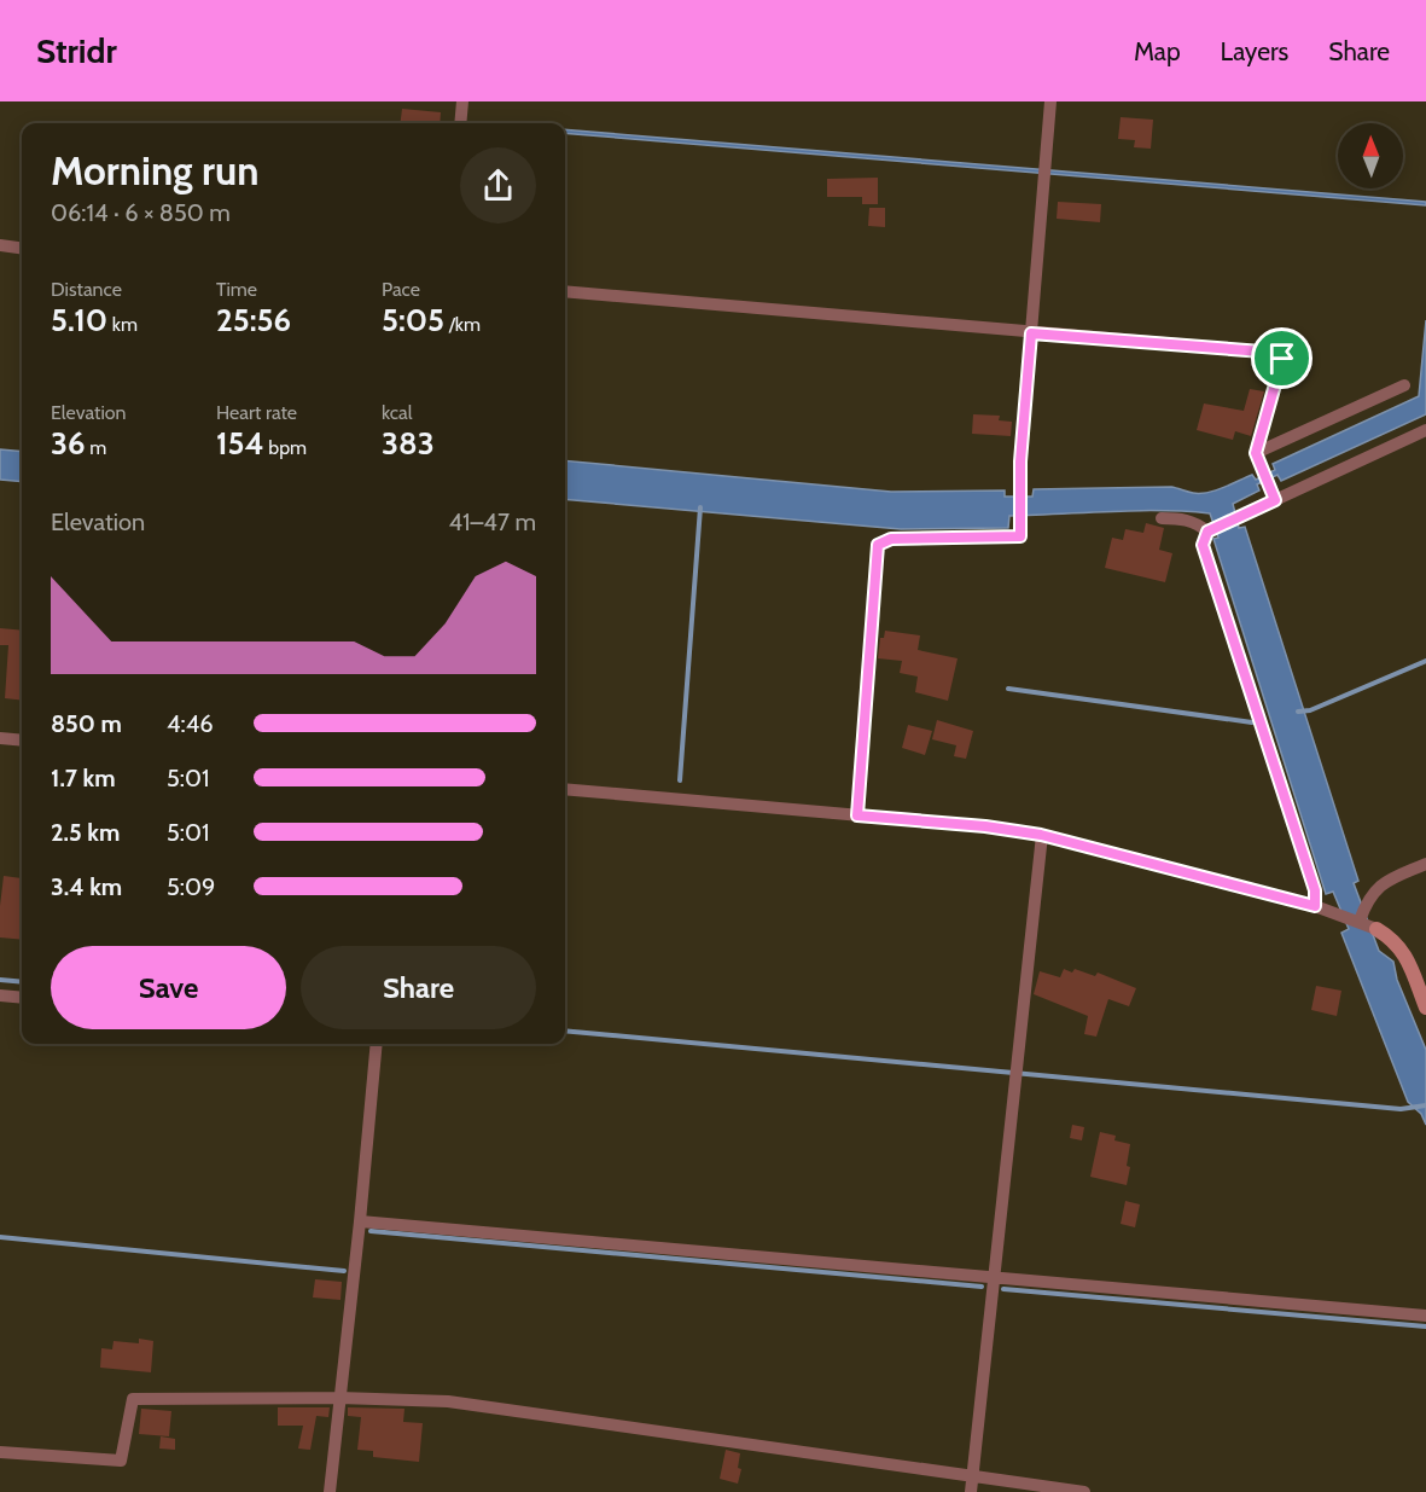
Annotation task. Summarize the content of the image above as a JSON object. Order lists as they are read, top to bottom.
{
  "north": "top",
  "page": {
    "header": "Stridr",
    "nav": ["Map", "Layers", "Share"],
    "heading": ["Morning run", "06:14 · 6 × 850 m"],
    "stats": [
      ["Distance", "5.10 km"],
      ["Time", "25:56"],
      ["Pace", "5:05 /km"],
      ["Elevation", "36 m"],
      ["Heart rate", "154 bpm"],
      ["kcal", "383"]
    ],
    "chart": ["Elevation", "41–47 m"],
    "list": [
      {
        "name": "850 m",
        "note": "4:46"
      },
      {
        "name": "1.7 km",
        "note": "5:01"
      },
      {
        "name": "2.5 km",
        "note": "5:01"
      },
      {
        "name": "3.4 km",
        "note": "5:09"
      }
    ],
    "buttons": ["Save", "Share"]
  }
}
